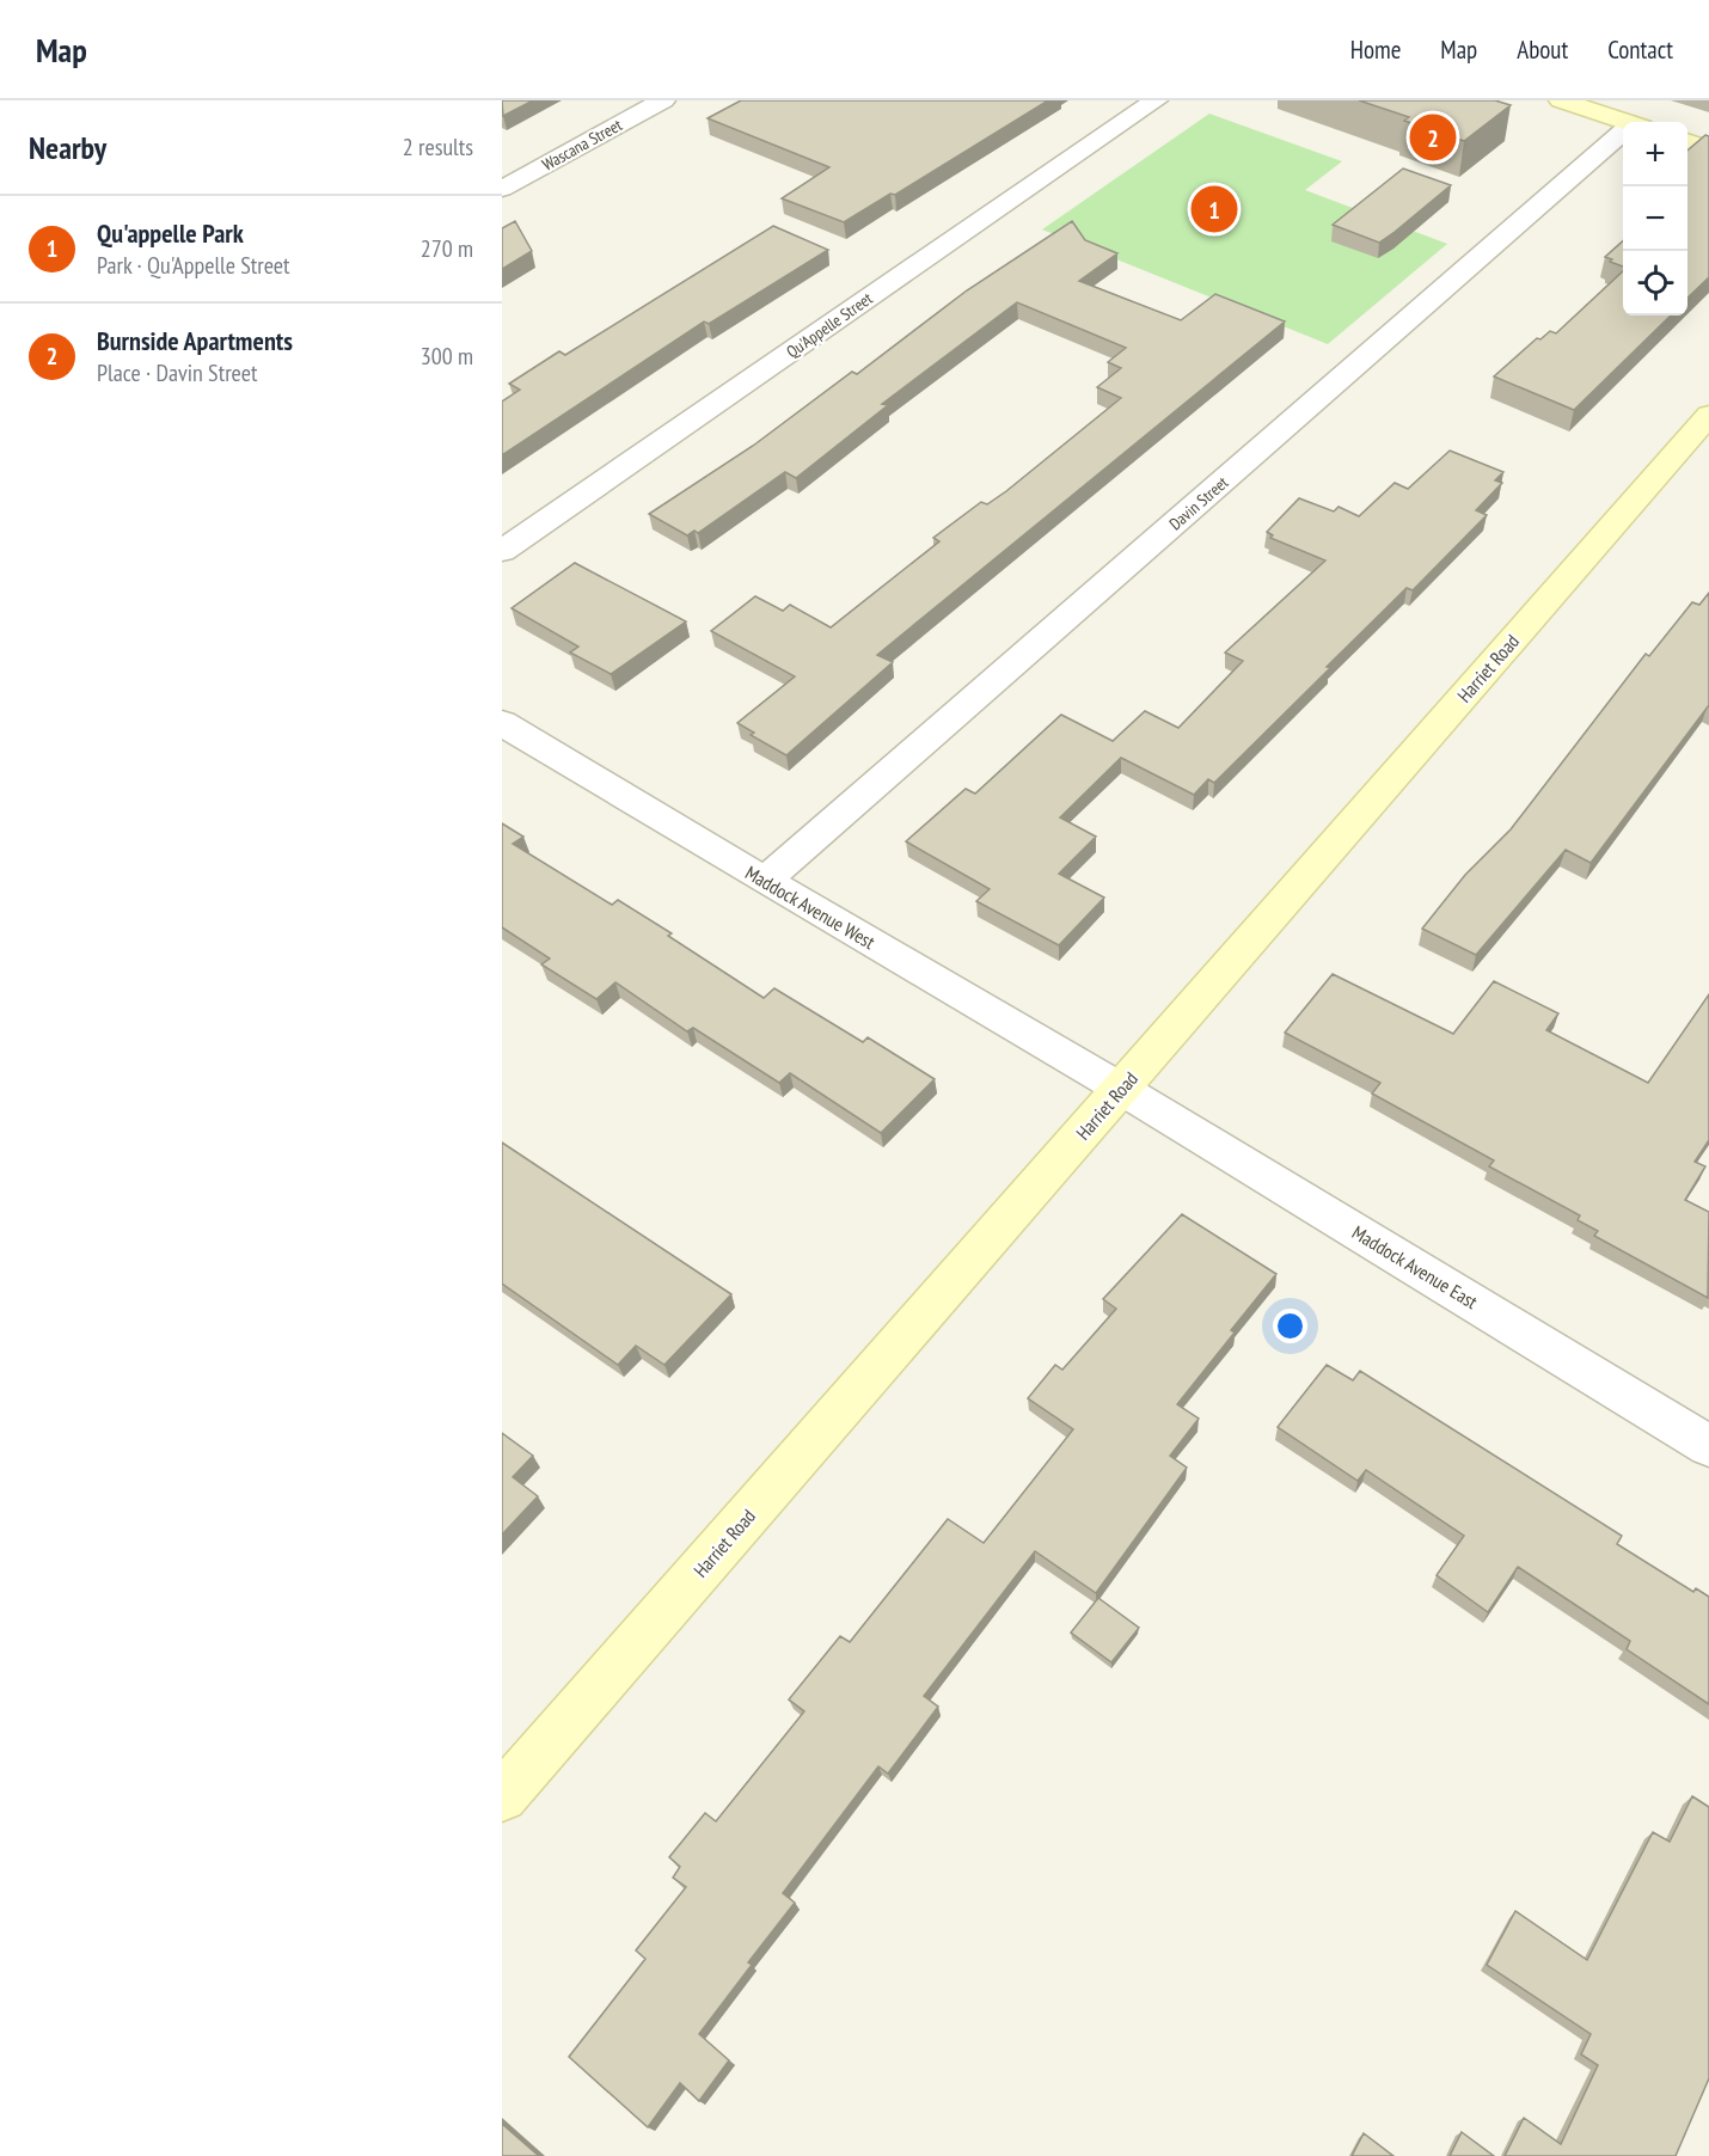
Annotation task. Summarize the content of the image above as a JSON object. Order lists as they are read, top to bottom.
{
  "streets": {
    "main road": ["Harriet Road"],
    "street": [
      "Wascana Street",
      "Qu'Appelle Street",
      "Davin Street",
      "Maddock Avenue West",
      "Maddock Avenue East"
    ]
  },
  "crossings": [
    ["Davin Street", "Maddock Avenue West"],
    ["Harriet Road", "Maddock Avenue West"],
    ["Harriet Road", "Maddock Avenue East"],
    ["Maddock Avenue West", "Maddock Avenue East"]
  ],
  "page": {
    "header": "Map",
    "nav": [
      "Home",
      "Map",
      "About",
      "Contact"
    ],
    "heading": ["Nearby", "2 results"],
    "pins": ["2", "1"],
    "map_buttons": ["+", "−"],
    "list": [
      {
        "mark": "1",
        "name": "Qu'appelle Park",
        "note": "Park · Qu'Appelle Street",
        "value": "270 m"
      },
      {
        "mark": "2",
        "name": "Burnside Apartments",
        "note": "Place · Davin Street",
        "value": "300 m"
      }
    ]
  }
}
